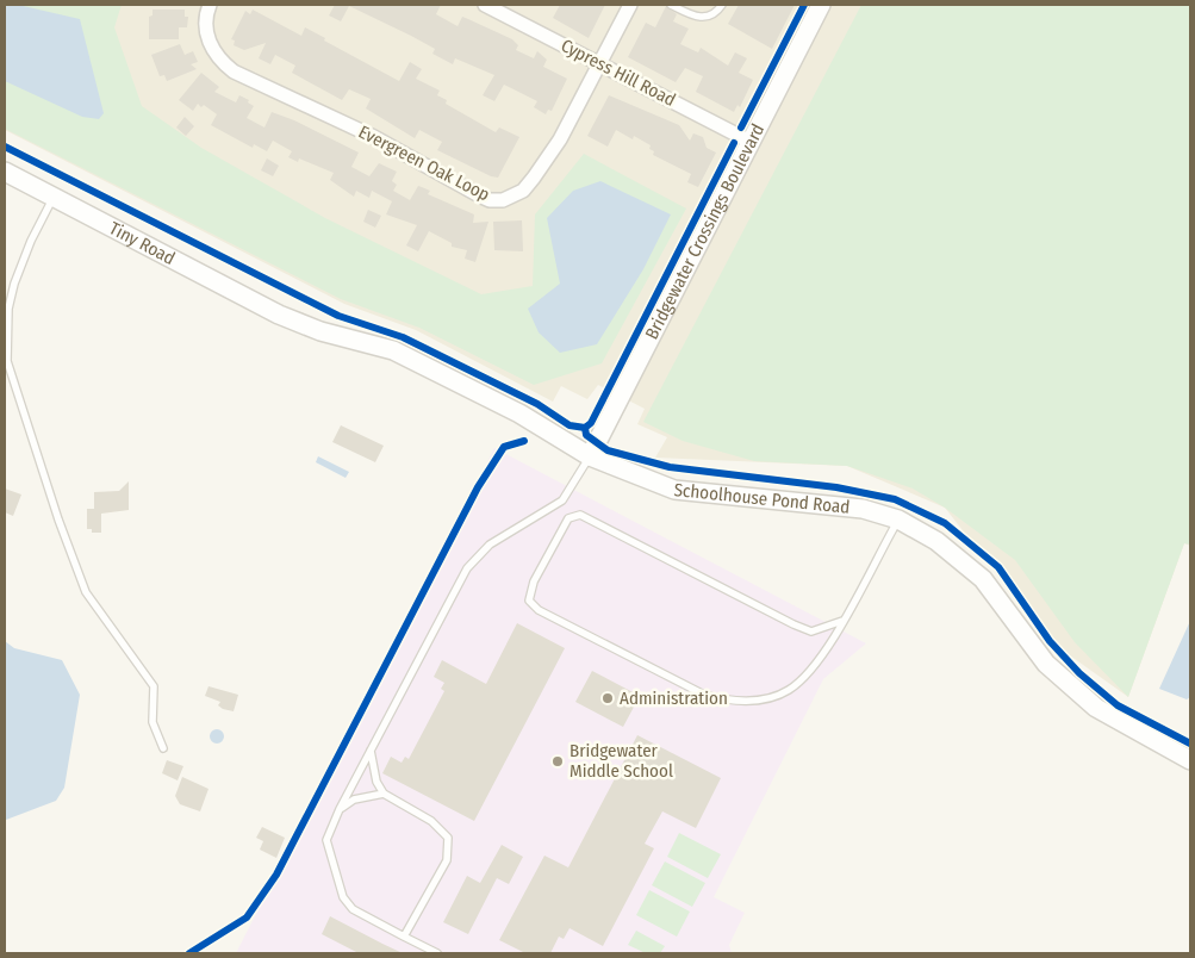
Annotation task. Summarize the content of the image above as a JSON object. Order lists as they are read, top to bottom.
{
  "streets": {
    "street": [
      "Cypress Hill Road",
      "Evergreen Oak Loop",
      "Bridgewater Crossings Boulevard",
      "Tiny Road",
      "Schoolhouse Pond Road"
    ]
  },
  "crossings": [
    ["Cypress Hill Road", "Evergreen Oak Loop"],
    ["Cypress Hill Road", "Bridgewater Crossings Boulevard"],
    ["Bridgewater Crossings Boulevard", "Schoolhouse Pond Road"],
    ["Tiny Road", "Schoolhouse Pond Road"]
  ],
  "places": ["Administration", "Bridgewater Middle School"]
}
